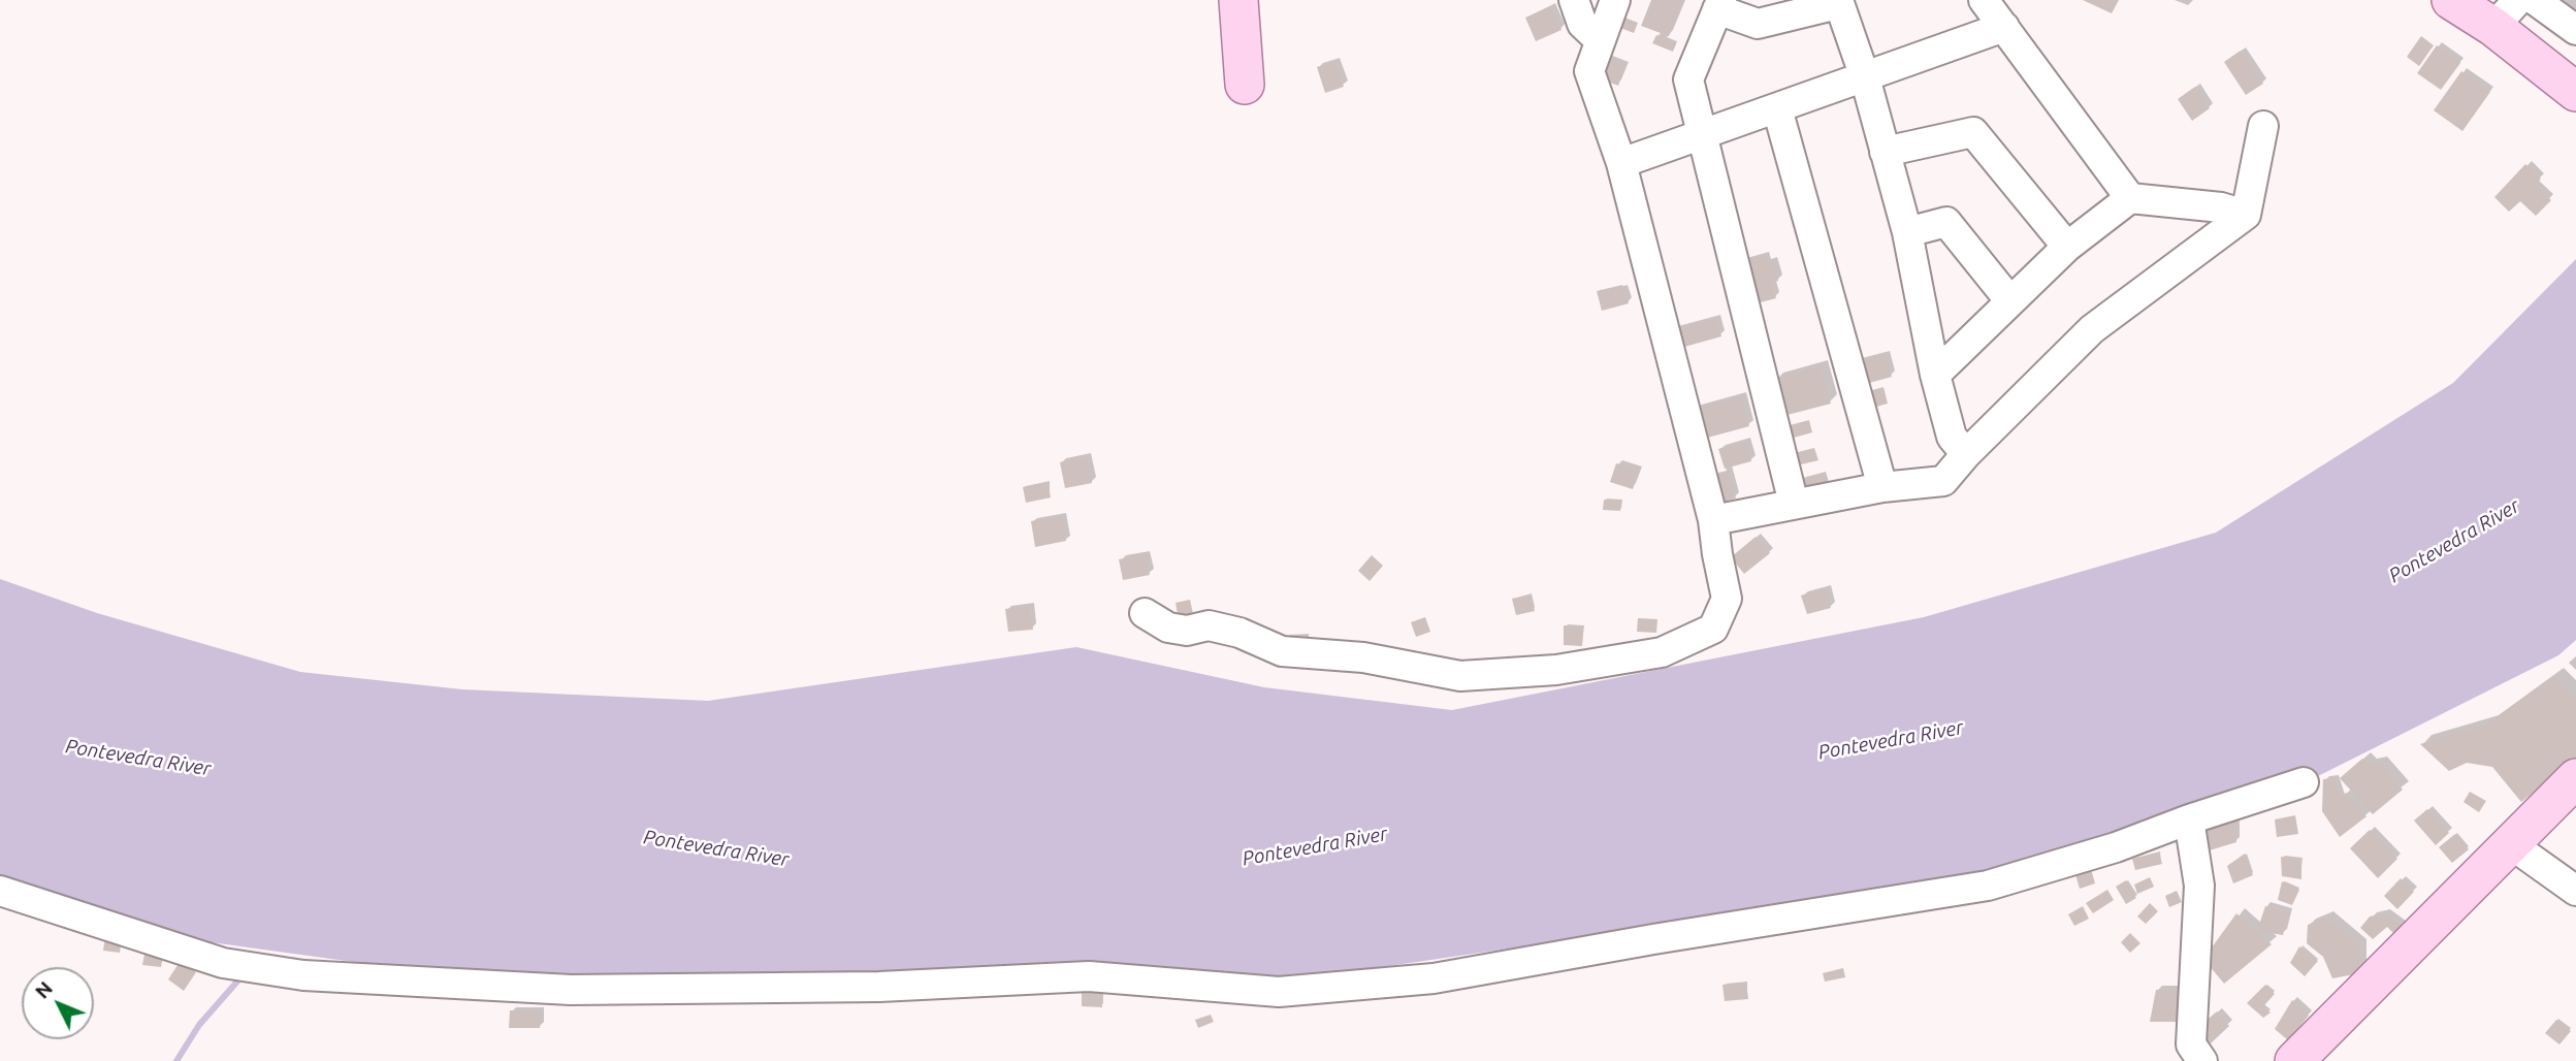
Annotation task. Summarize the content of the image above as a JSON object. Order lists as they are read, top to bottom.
{
  "water": ["Pontevedra River"],
  "north": "top left"
}
